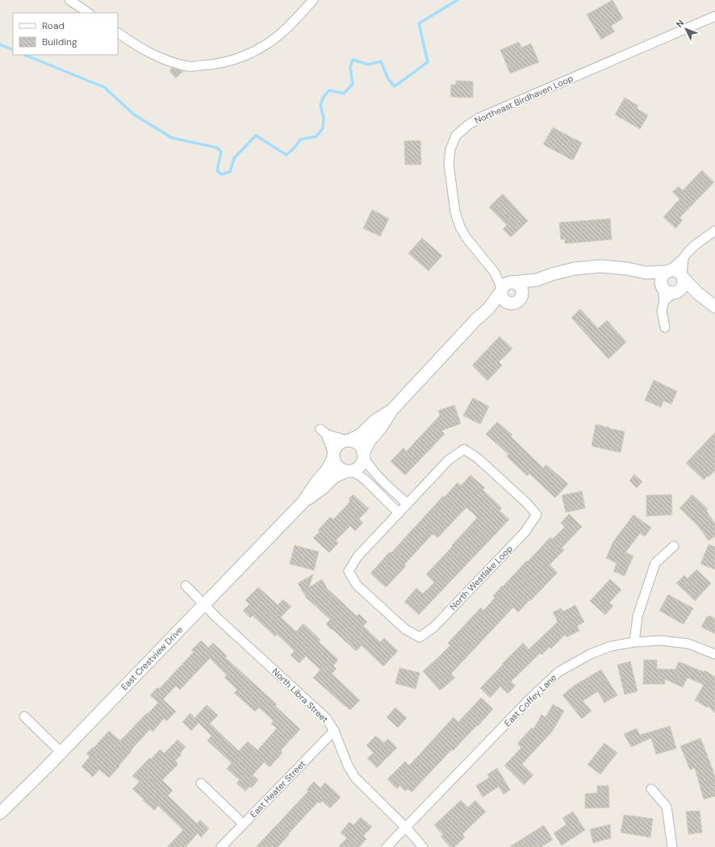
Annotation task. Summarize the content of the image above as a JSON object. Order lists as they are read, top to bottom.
{
  "streets": {
    "street": [
      "Northeast Birdhaven Loop",
      "North Westlake Loop",
      "East Crestview Drive",
      "North Libra Street",
      "East Coffey Lane",
      "East Heater Street"
    ]
  },
  "crossings": [
    ["East Crestview Drive", "North Libra Street"],
    ["North Libra Street", "East Coffey Lane"],
    ["North Libra Street", "East Heater Street"]
  ],
  "legend": ["Road", "Building"],
  "north": "top left"
}
